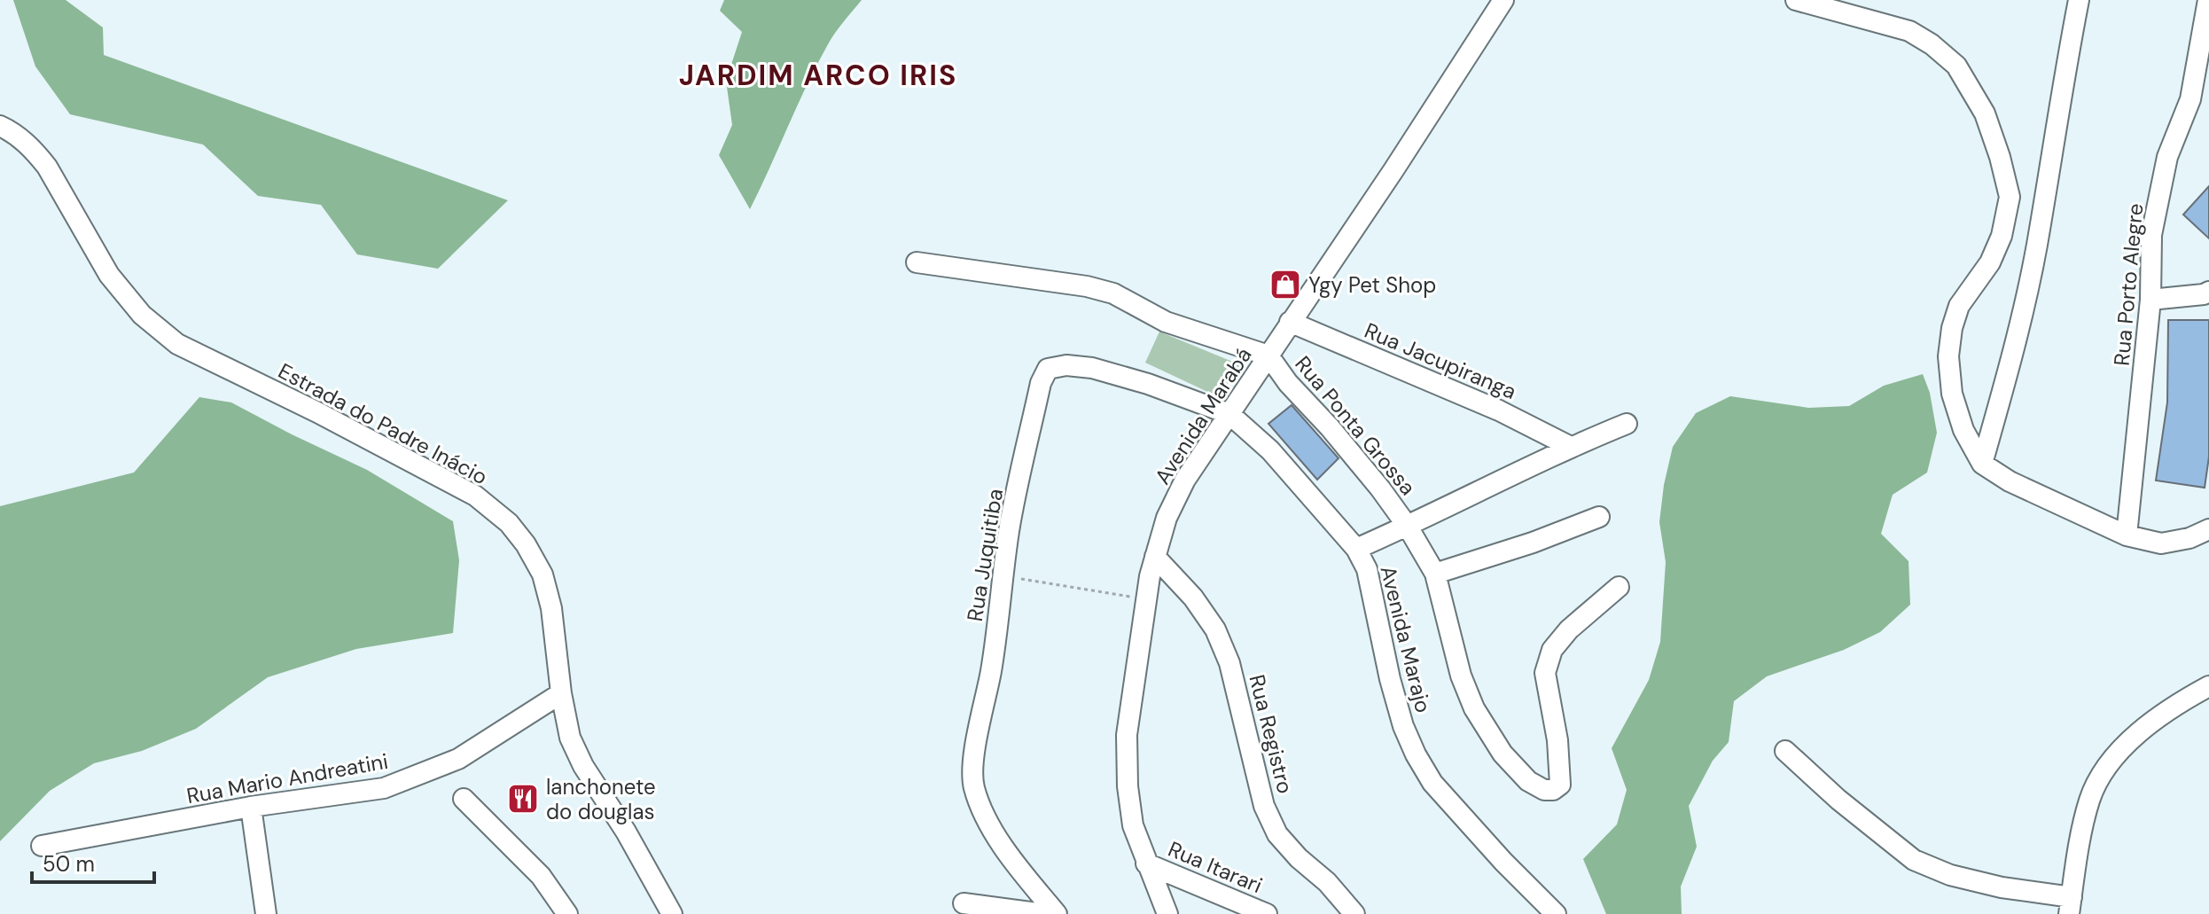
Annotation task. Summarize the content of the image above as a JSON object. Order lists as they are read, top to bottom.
{
  "streets": {
    "street": [
      "Rua Porto Alegre",
      "Rua Jacupiranga",
      "Avenida Marabá",
      "Estrada do Padre Inácio",
      "Rua Ponta Grossa",
      "Rua Juquitiba",
      "Avenida Marajo",
      "Rua Registro",
      "Rua Mario Andreatini",
      "Rua Itarari"
    ]
  },
  "crossings": [
    ["Rua Jacupiranga", "Avenida Marabá"],
    ["Avenida Marabá", "Rua Ponta Grossa"],
    ["Avenida Marabá", "Rua Juquitiba"],
    ["Avenida Marabá", "Avenida Marajo"],
    ["Avenida Marabá", "Rua Registro"],
    ["Avenida Marabá", "Rua Itarari"],
    ["Estrada do Padre Inácio", "Rua Mario Andreatini"],
    ["Rua Juquitiba", "Avenida Marajo"]
  ],
  "districts": ["JARDIM ARCO IRIS"],
  "places": {
    "shop": ["Ygy Pet Shop"],
    "restaurant": ["lanchonete do douglas"]
  },
  "scale_bar": "50 m"
}
